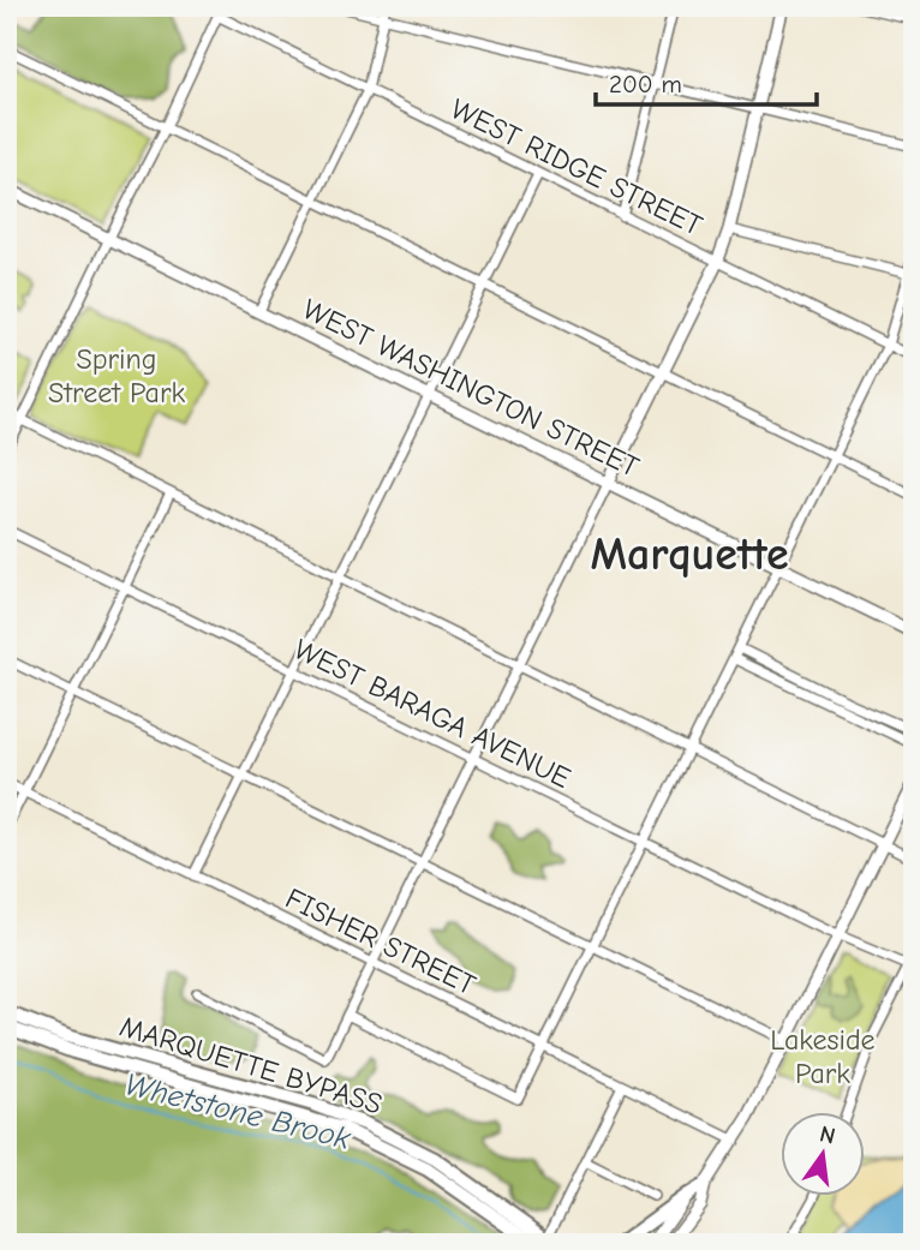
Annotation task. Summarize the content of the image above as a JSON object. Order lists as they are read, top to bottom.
{
  "streets": {
    "highway": ["MARQUETTE BYPASS"],
    "main road": ["WEST WASHINGTON STREET"],
    "street": ["WEST RIDGE STREET", "WEST BARAGA AVENUE", "FISHER STREET"]
  },
  "districts": ["Marquette"],
  "water": ["Whetstone Brook"],
  "parks": ["Spring Street Park", "Lakeside Park"],
  "scale_bar": "200 m",
  "north": "top"
}
